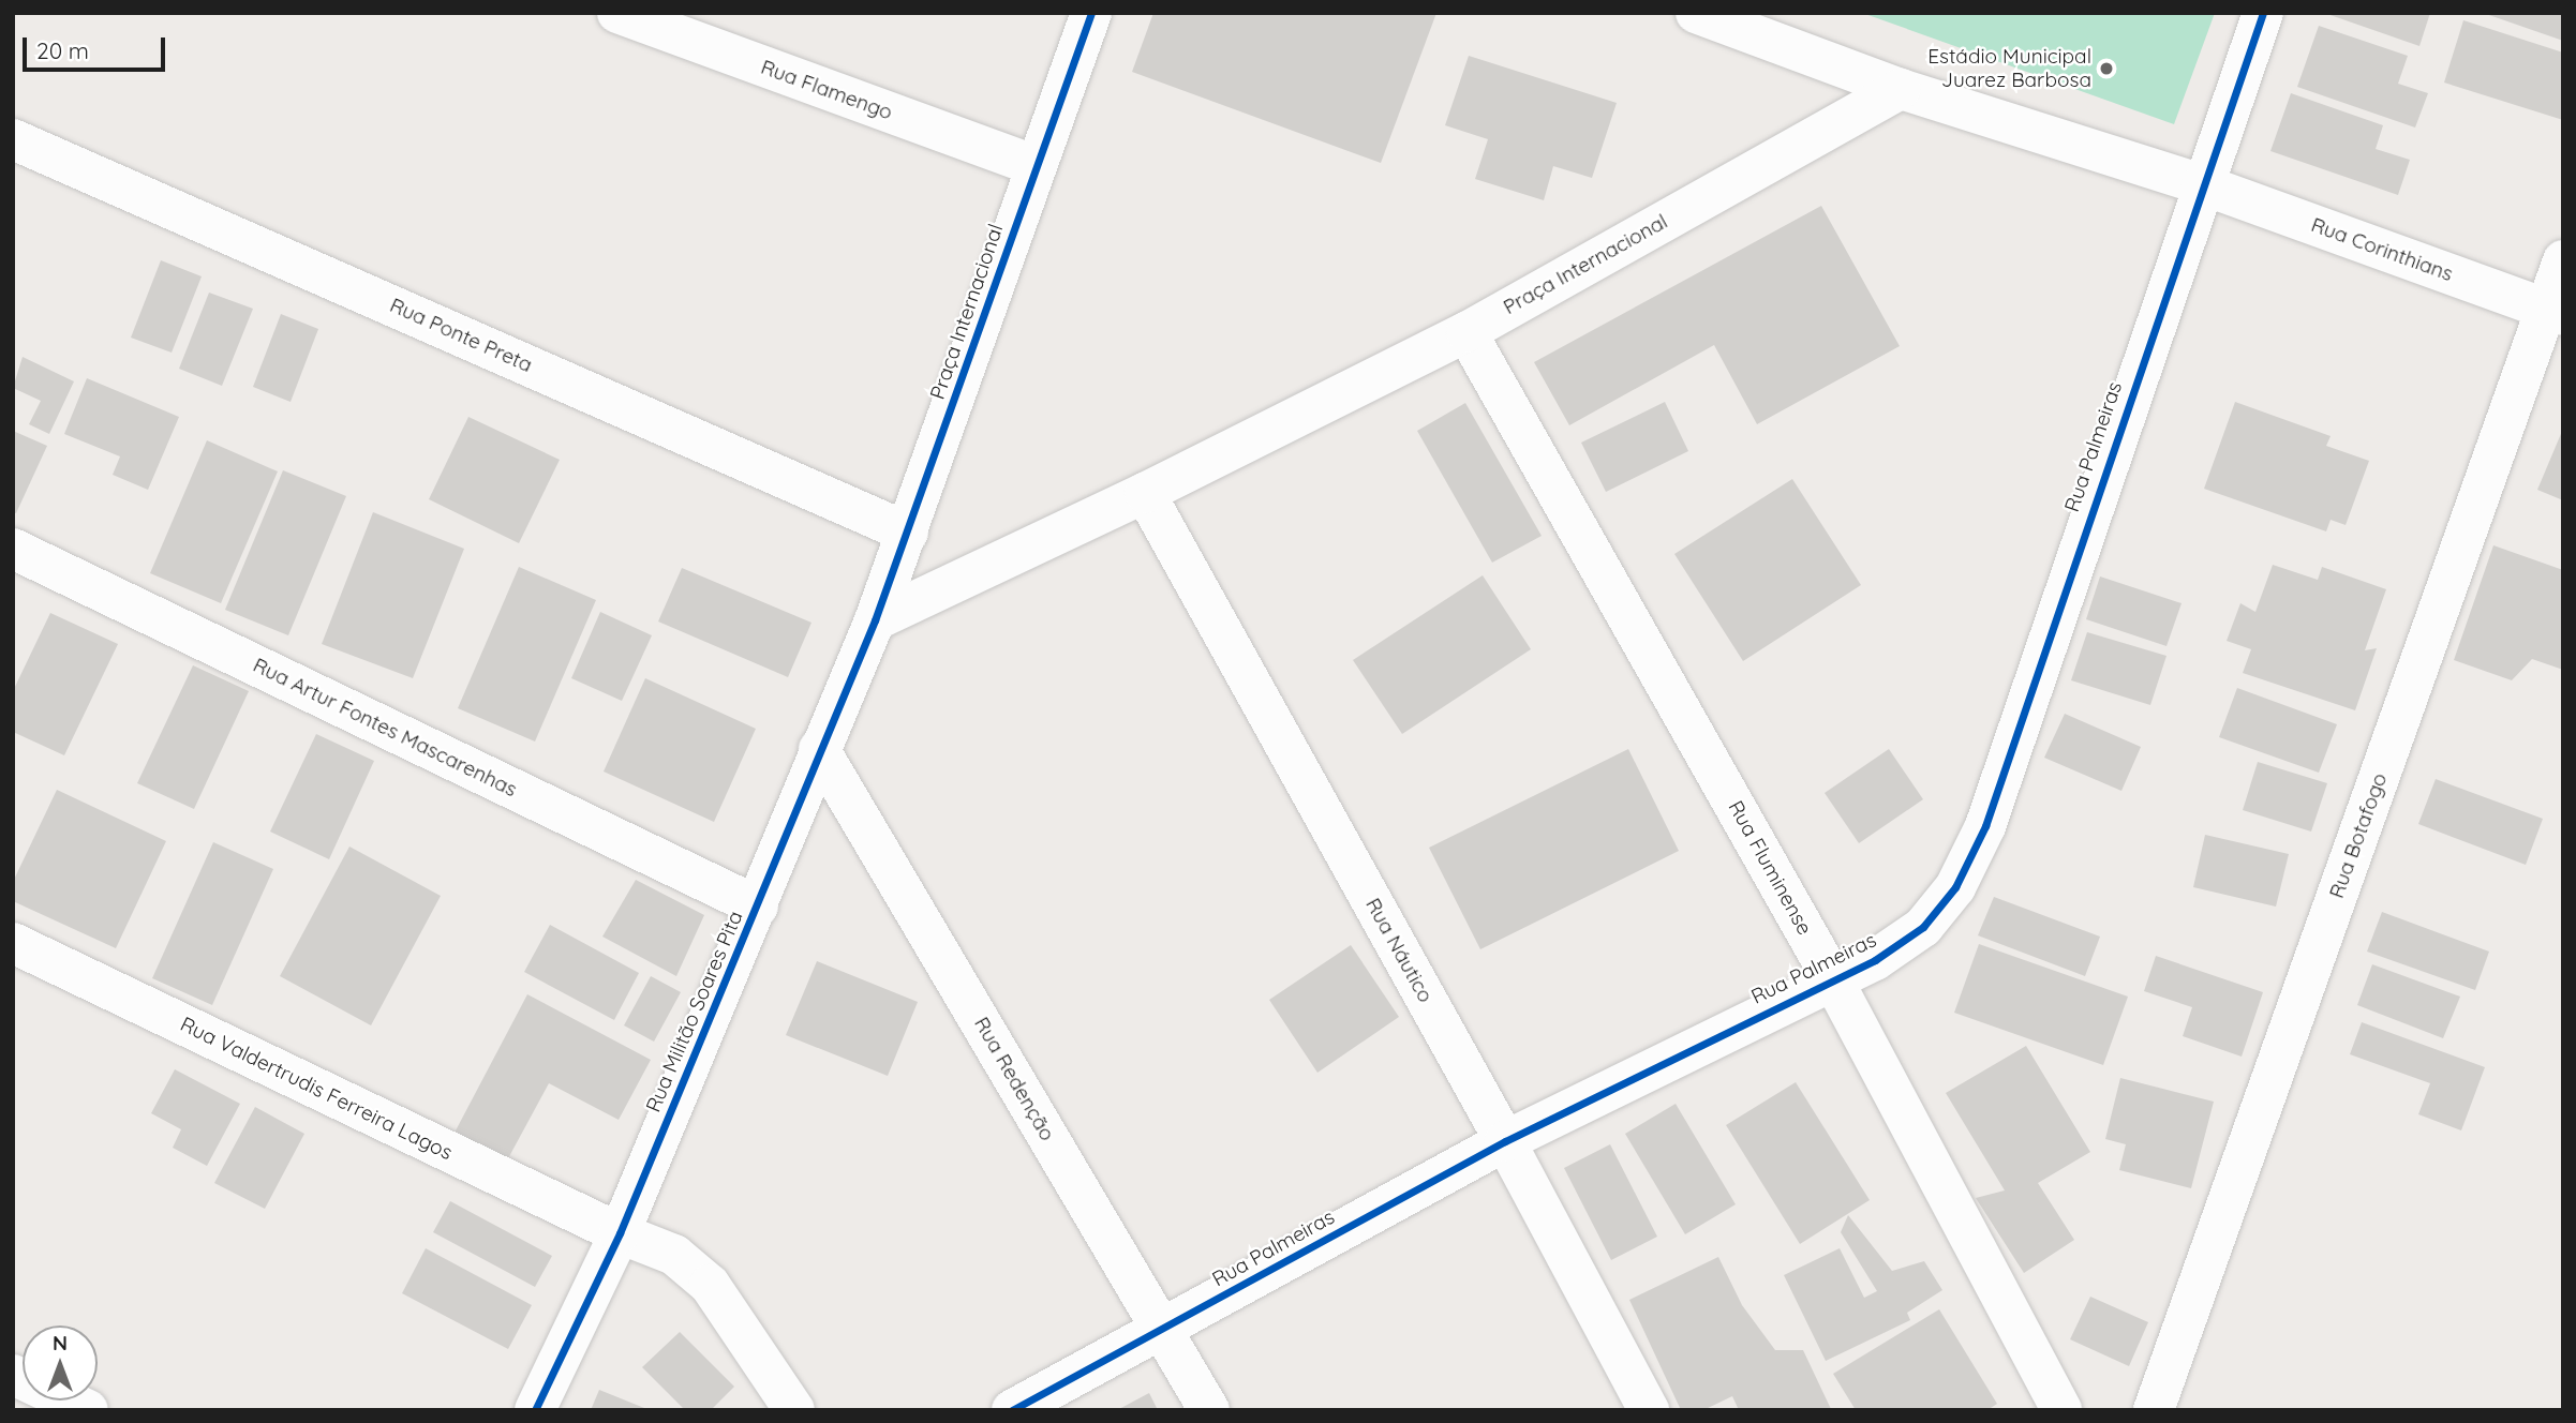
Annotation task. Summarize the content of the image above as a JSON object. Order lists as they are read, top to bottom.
{
  "streets": {
    "street": [
      "Rua Flamengo",
      "Rua Corinthians",
      "Praça Internacional",
      "Rua Ponte Preta",
      "Rua Palmeiras",
      "Rua Artur Fontes Mascarenhas",
      "Rua Botafogo",
      "Rua Fluminense",
      "Rua Náutico",
      "Rua Militão Soares Pita",
      "Rua Redenção",
      "Rua Valdertrudis Ferreira Lagos"
    ]
  },
  "crossings": [
    ["Rua Flamengo", "Praça Internacional"],
    ["Rua Corinthians", "Rua Palmeiras"],
    ["Rua Corinthians", "Rua Botafogo"],
    ["Praça Internacional", "Rua Ponte Preta"],
    ["Praça Internacional", "Rua Fluminense"],
    ["Praça Internacional", "Rua Náutico"],
    ["Praça Internacional", "Rua Militão Soares Pita"],
    ["Rua Palmeiras", "Rua Fluminense"],
    ["Rua Palmeiras", "Rua Náutico"],
    ["Rua Palmeiras", "Rua Redenção"],
    ["Rua Artur Fontes Mascarenhas", "Rua Militão Soares Pita"],
    ["Rua Militão Soares Pita", "Rua Redenção"],
    ["Rua Militão Soares Pita", "Rua Valdertrudis Ferreira Lagos"]
  ],
  "places": ["Estádio Municipal Juarez Barbosa"],
  "scale_bar": "20 m",
  "north": "top"
}
